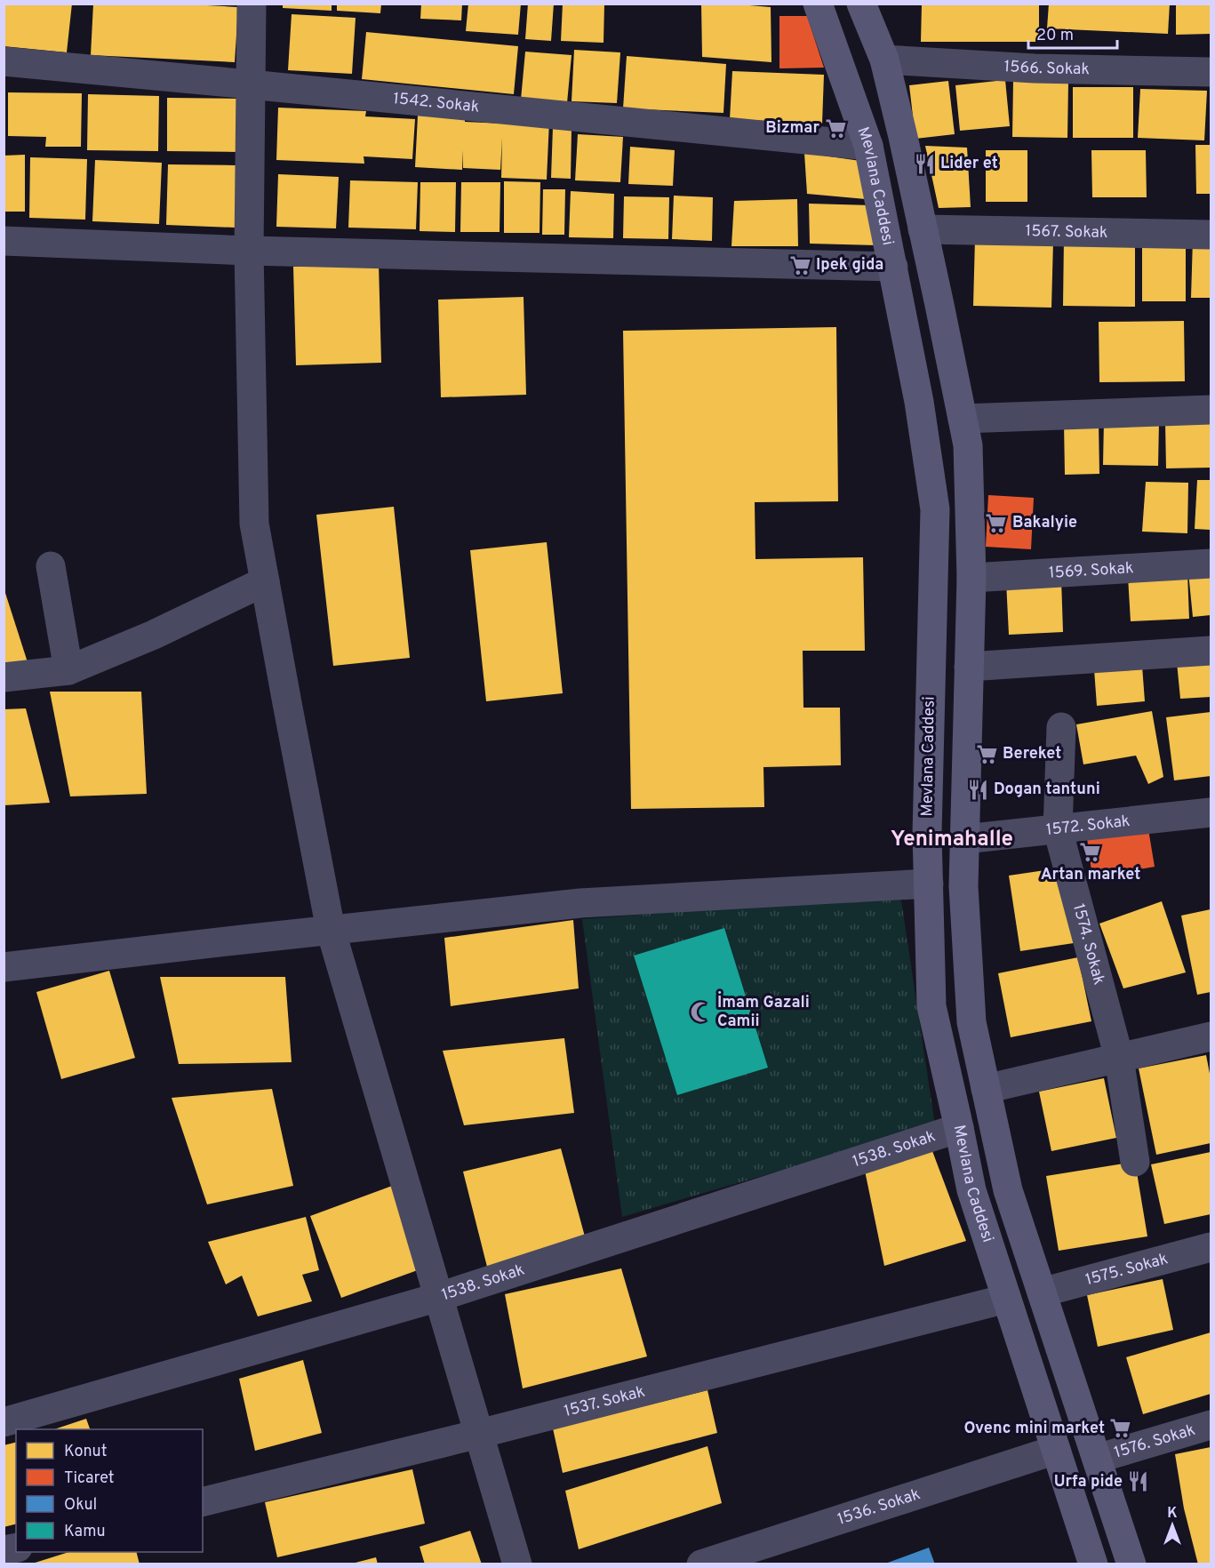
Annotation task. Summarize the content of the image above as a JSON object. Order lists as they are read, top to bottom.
{
  "streets": {
    "main road": ["Mevlana Caddesi"],
    "street": [
      "1566. Sokak",
      "1542. Sokak",
      "1567. Sokak",
      "1569. Sokak",
      "1572. Sokak",
      "1574. Sokak",
      "1538. Sokak",
      "1575. Sokak",
      "1537. Sokak",
      "1576. Sokak",
      "1536. Sokak"
    ]
  },
  "crossings": [
    ["1566. Sokak", "Mevlana Caddesi"],
    ["1542. Sokak", "Mevlana Caddesi"],
    ["Mevlana Caddesi", "1567. Sokak"],
    ["Mevlana Caddesi", "1569. Sokak"],
    ["Mevlana Caddesi", "1572. Sokak"],
    ["Mevlana Caddesi", "1538. Sokak"],
    ["Mevlana Caddesi", "1575. Sokak"],
    ["Mevlana Caddesi", "1537. Sokak"],
    ["Mevlana Caddesi", "1576. Sokak"],
    ["Mevlana Caddesi", "1536. Sokak"],
    ["1572. Sokak", "1574. Sokak"]
  ],
  "districts": ["Yenimahalle"],
  "places": {
    "supermarket": [
      "Bizmar",
      "Ipek gida",
      "Bakalyie",
      "Bereket",
      "Artan market",
      "Ovenc mini market"
    ],
    "restaurant": ["Lider et", "Dogan tantuni", "Urfa pide"],
    "mosque": ["İmam Gazali Camii"]
  },
  "legend": [
    "Konut",
    "Ticaret",
    "Okul",
    "Kamu"
  ],
  "scale_bar": "20 m",
  "north": "top"
}
